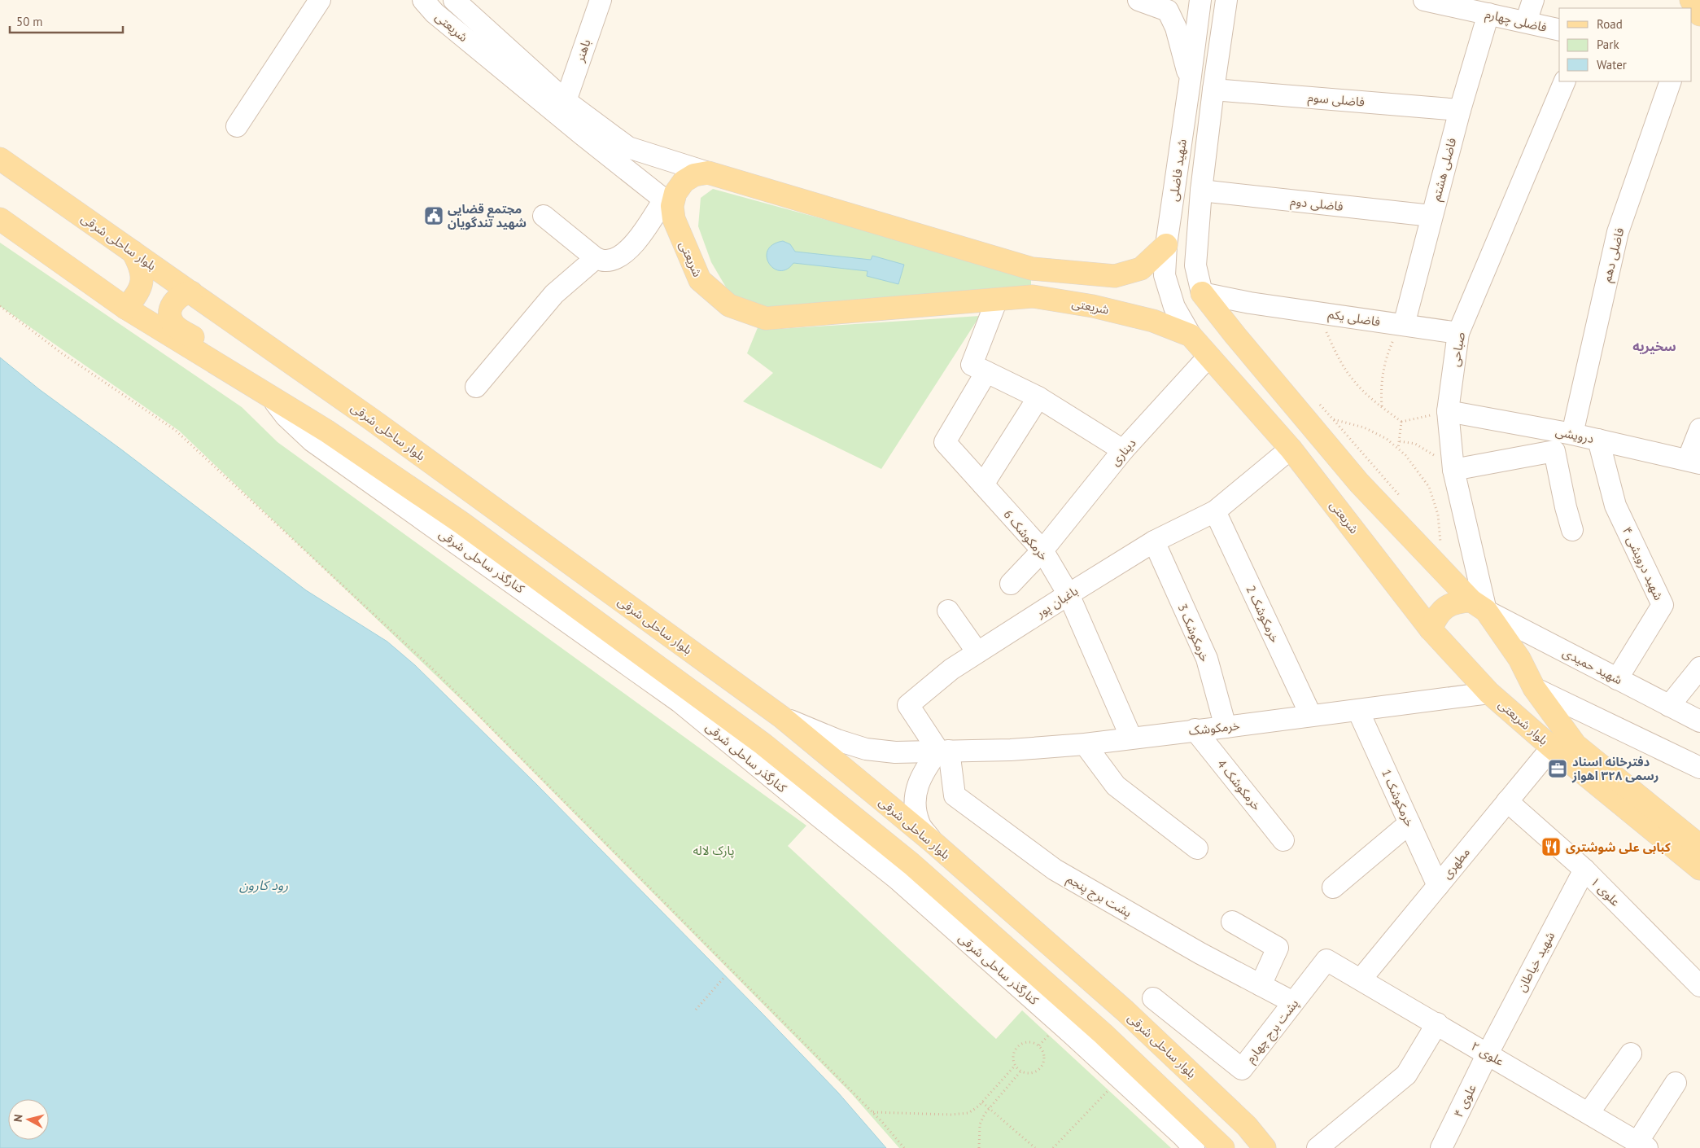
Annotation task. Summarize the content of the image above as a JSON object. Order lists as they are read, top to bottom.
{
  "streets": {
    "main road": ["شریعتی", "بلوار ساحلی شرقی", "بلوار شریعتی"],
    "street": [
      "فاضلی چهارم",
      "باهنر",
      "فاضلی سوم",
      "فاضلی هشتم",
      "شهید فاضلی",
      "فاضلی دوم",
      "فاضلی دهم",
      "فاضلی یکم",
      "صباحی",
      "درویشی",
      "دیناری",
      "خرمکوشک 6",
      "کنارگذر ساحلی شرقی",
      "شهید درویشی ۴",
      "باغبان پور",
      "خرمکوشک 2",
      "خرمکوشک 3",
      "شهید حمیدی",
      "خرمکوشک",
      "خرمکوشک 4",
      "خرمکوشک 1",
      "مطهری",
      "علوی ۱",
      "پشت برج پنجم",
      "شهید خیاطان",
      "پشت برج چهارم",
      "علوی ۲",
      "علوی ۴"
    ]
  },
  "crossings": [
    ["فاضلی چهارم", "فاضلی هشتم"],
    ["شریعتی", "باهنر"],
    ["شریعتی", "شهید فاضلی"],
    ["شریعتی", "دیناری"],
    ["شریعتی", "باغبان پور"],
    ["شریعتی", "بلوار شریعتی"],
    ["فاضلی سوم", "فاضلی هشتم"],
    ["فاضلی سوم", "شهید فاضلی"],
    ["فاضلی هشتم", "فاضلی دوم"],
    ["فاضلی هشتم", "فاضلی یکم"],
    ["شهید فاضلی", "فاضلی دوم"],
    ["شهید فاضلی", "فاضلی یکم"],
    ["بلوار ساحلی شرقی", "خرمکوشک"],
    ["فاضلی دهم", "درویشی"],
    ["فاضلی یکم", "صباحی"],
    ["صباحی", "درویشی"],
    ["صباحی", "شهید حمیدی"],
    ["صباحی", "بلوار شریعتی"],
    ["درویشی", "شهید درویشی ۴"],
    ["دیناری", "خرمکوشک 6"],
    ["خرمکوشک 6", "باغبان پور"],
    ["خرمکوشک 6", "خرمکوشک"],
    ["شهید درویشی ۴", "شهید حمیدی"],
    ["باغبان پور", "خرمکوشک 2"],
    ["باغبان پور", "خرمکوشک 3"],
    ["باغبان پور", "خرمکوشک"],
    ["باغبان پور", "پشت برج پنجم"],
    ["خرمکوشک 2", "خرمکوشک"],
    ["خرمکوشک 3", "خرمکوشک"],
    ["شهید حمیدی", "بلوار شریعتی"],
    ["بلوار شریعتی", "خرمکوشک"],
    ["بلوار شریعتی", "مطهری"],
    ["خرمکوشک", "خرمکوشک 4"],
    ["خرمکوشک", "خرمکوشک 1"],
    ["خرمکوشک", "پشت برج پنجم"],
    ["خرمکوشک 1", "مطهری"],
    ["مطهری", "علوی ۱"],
    ["مطهری", "علوی ۲"],
    ["علوی ۱", "شهید خیاطان"],
    ["پشت برج پنجم", "پشت برج چهارم"],
    ["شهید خیاطان", "علوی ۲"],
    ["شهید خیاطان", "علوی ۴"],
    ["پشت برج چهارم", "علوی ۲"],
    ["علوی ۲", "علوی ۴"]
  ],
  "districts": ["سخیریه"],
  "water": ["رود کارون"],
  "parks": ["پارک لاله"],
  "places": {
    "public building": ["مجتمع قضایی شهید تندگویان"],
    "office": ["دفترخانه اسناد رسمی ۳۲۸ اهواز"],
    "restaurant": ["کبابی علی شوشتری"]
  },
  "legend": ["Road", "Park", "Water"],
  "scale_bar": "50 m",
  "north": "left"
}
